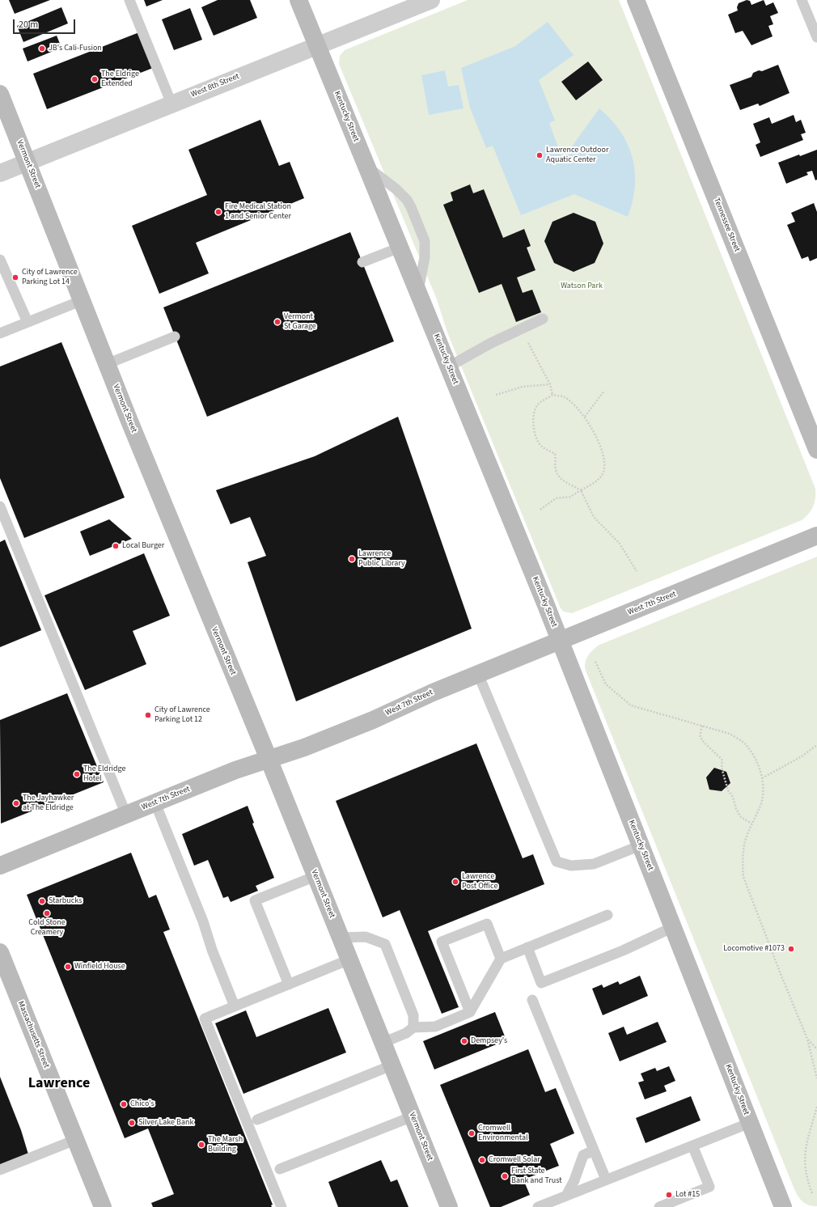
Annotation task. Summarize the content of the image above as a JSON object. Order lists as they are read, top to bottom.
{
  "streets": {
    "street": [
      "West 8th Street",
      "Kentucky Street",
      "Vermont Street",
      "Tennessee Street",
      "West 7th Street",
      "Massachusetts Street"
    ]
  },
  "crossings": [
    ["West 8th Street", "Kentucky Street"],
    ["West 8th Street", "Vermont Street"],
    ["Kentucky Street", "West 7th Street"],
    ["Vermont Street", "West 7th Street"]
  ],
  "districts": ["Lawrence"],
  "parks": ["Watson Park"],
  "places": [
    "JB's Cali-Fusion",
    "The Eldrige Extended",
    "Lawrence Outdoor Aquatic Center",
    "Fire Medical Station 1 and Senior Center",
    "City of Lawrence Parking Lot 14",
    "Vermont St Garage",
    "Local Burger",
    "Lawrence Public Library",
    "City of Lawrence Parking Lot 12",
    "The Eldridge Hotel",
    "The Jayhawker at The Eldridge",
    "Lawrence Post Office",
    "Starbucks",
    "Cold Stone Creamery",
    "Locomotive #1073",
    "Winfield House",
    "Dempsey's",
    "Chico's",
    "Silver Lake Bank",
    "Cromwell Environmental",
    "The Marsh Building",
    "Cromwell Solar",
    "First State Bank and Trust",
    "Lot #15"
  ],
  "scale_bar": "20 m"
}
